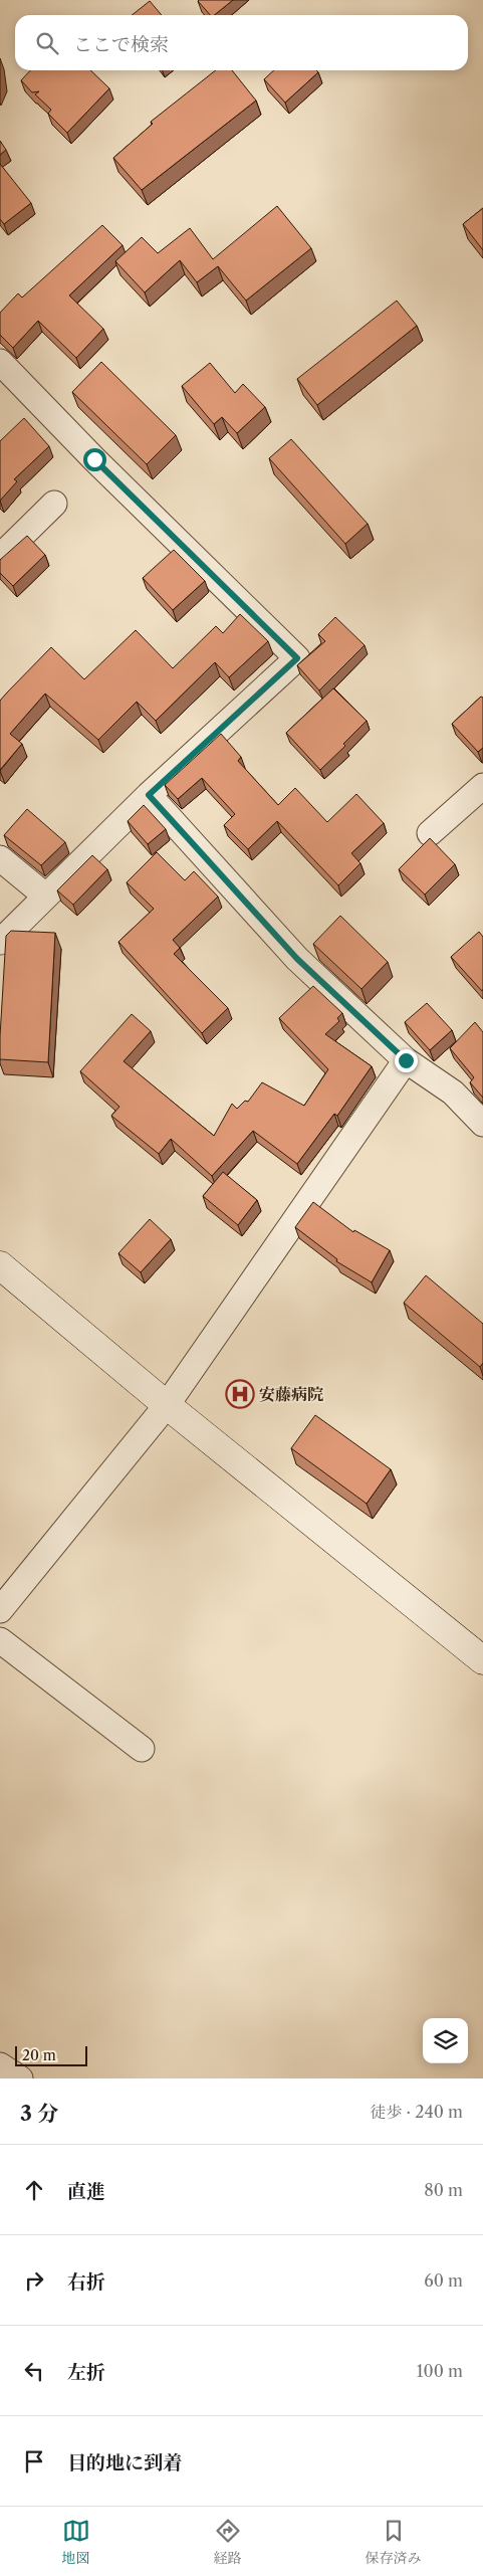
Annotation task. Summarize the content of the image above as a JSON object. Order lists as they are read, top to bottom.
{
  "places": {
    "hospital": ["安藤病院"]
  },
  "scale_bar": "20 m",
  "page": {
    "search": "ここで検索",
    "scale": "20 m",
    "heading": ["3 分", "徒歩 · 240 m"],
    "list": [
      ["直進", "80 m"],
      ["右折", "60 m"],
      ["左折", "100 m"],
      "目的地に到着"
    ],
    "nav": ["地図", "経路", "保存済み"]
  }
}
